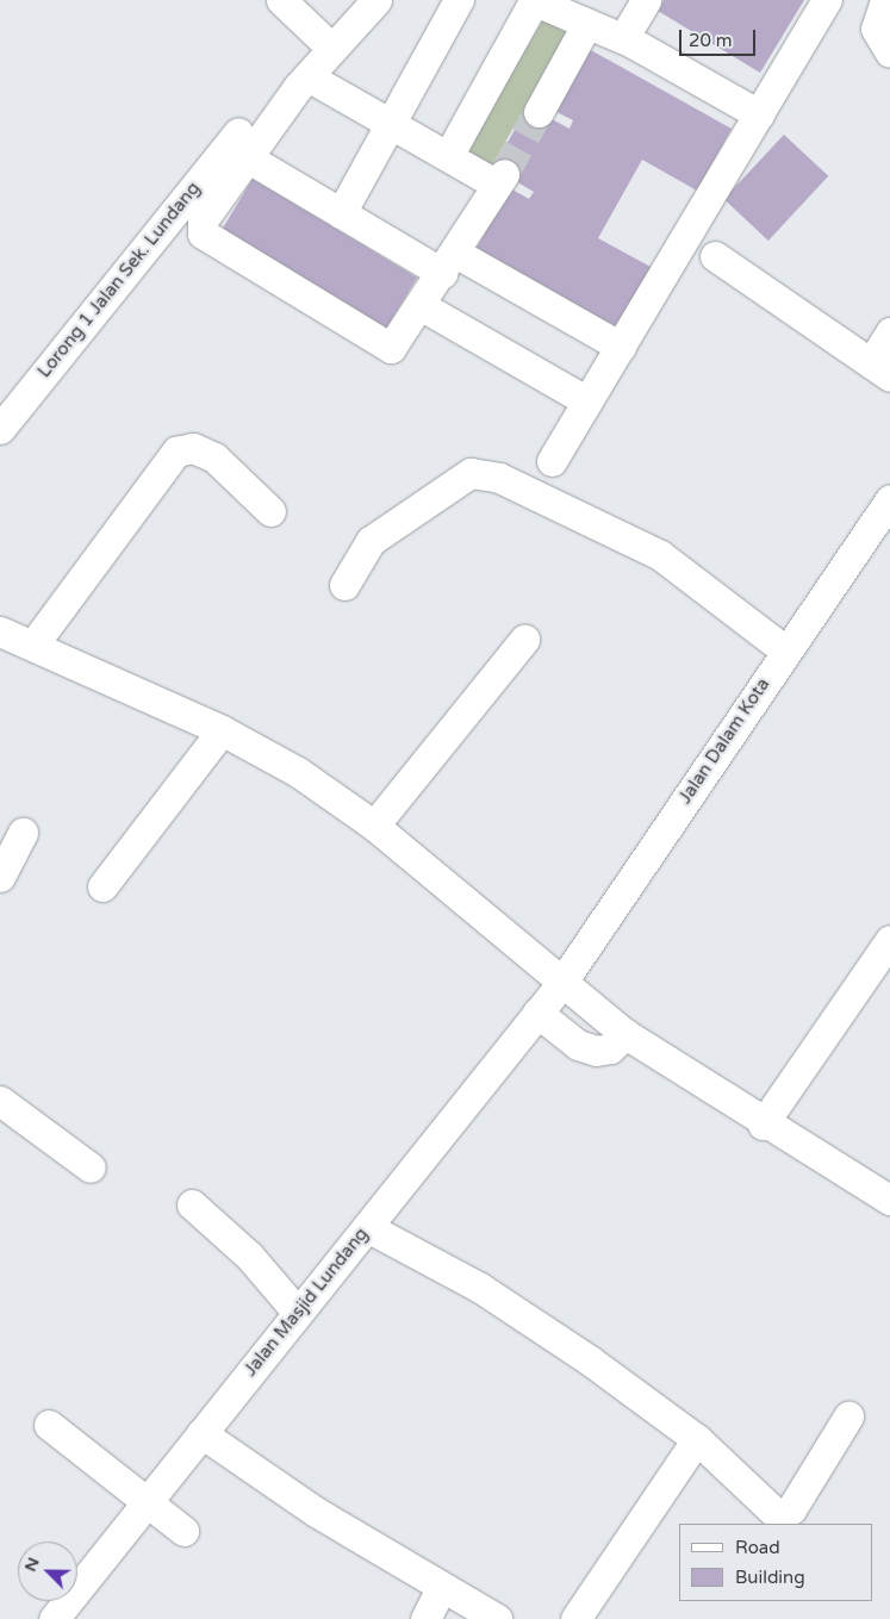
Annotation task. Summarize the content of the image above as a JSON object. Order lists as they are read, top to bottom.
{
  "streets": {
    "street": ["Lorong 1 Jalan Sek. Lundang", "Jalan Dalam Kota", "Jalan Masjid Lundang"]
  },
  "crossings": [
    ["Jalan Dalam Kota", "Jalan Masjid Lundang"]
  ],
  "legend": ["Road", "Building"],
  "scale_bar": "20 m",
  "north": "top left"
}
